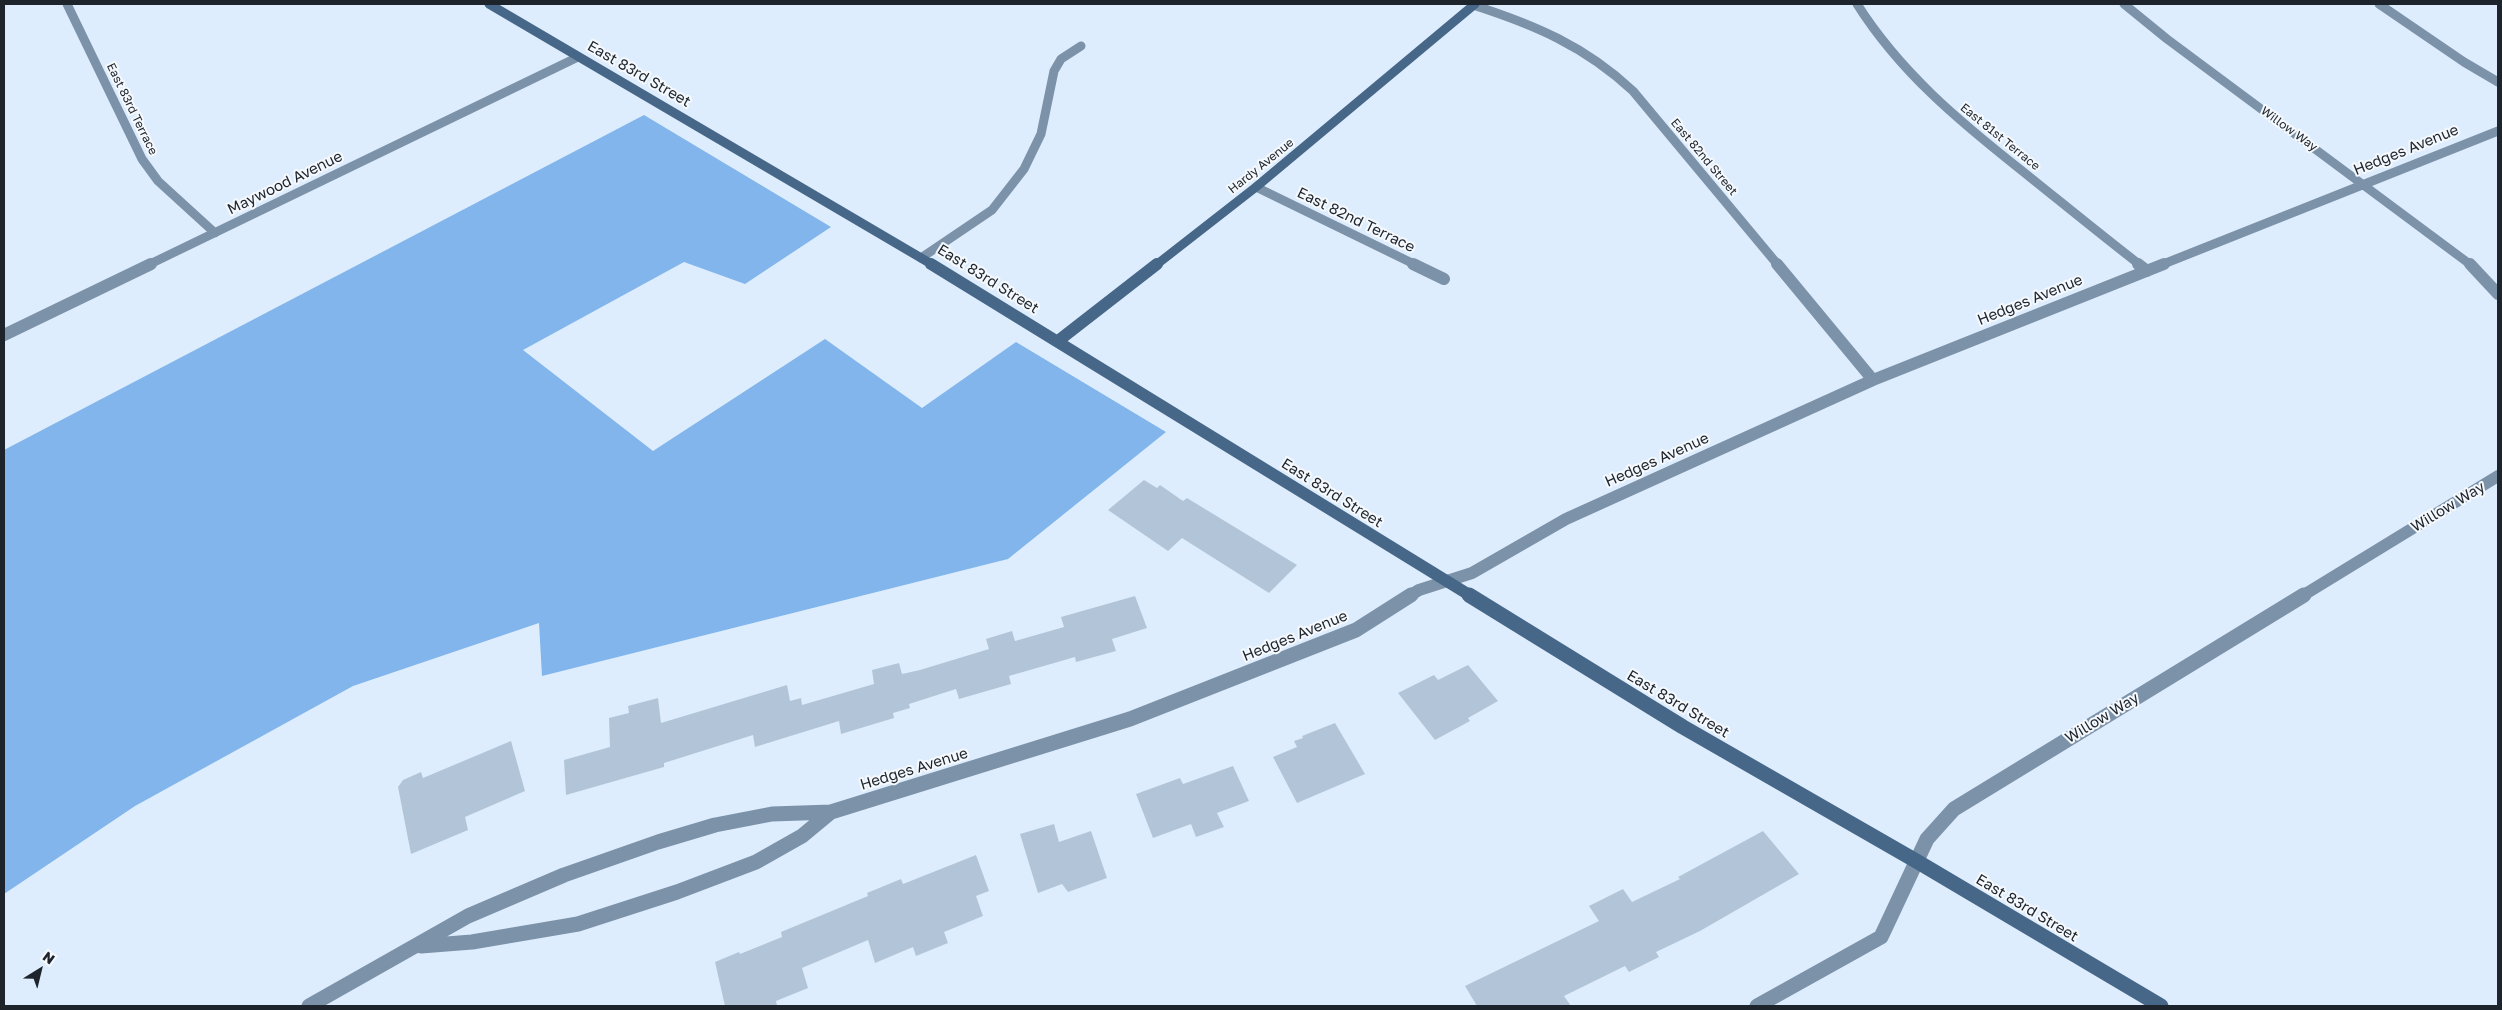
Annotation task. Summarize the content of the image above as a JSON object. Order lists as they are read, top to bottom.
{
  "streets": {
    "street": [
      "East 83rd Street",
      "East 83rd Terrace",
      "Willow Way",
      "East 81st Terrace",
      "Hedges Avenue",
      "East 82nd Street",
      "Hardy Avenue",
      "Maywood Avenue",
      "East 82nd Terrace"
    ]
  },
  "crossings": [
    ["East 83rd Street", "Willow Way"],
    ["East 83rd Street", "Hedges Avenue"],
    ["East 83rd Street", "Hardy Avenue"],
    ["East 83rd Street", "Maywood Avenue"],
    ["East 83rd Terrace", "Maywood Avenue"],
    ["Willow Way", "Hedges Avenue"],
    ["East 81st Terrace", "Hedges Avenue"],
    ["Hedges Avenue", "East 82nd Street"],
    ["East 82nd Street", "Hardy Avenue"],
    ["Hardy Avenue", "East 82nd Terrace"]
  ],
  "north": "top right"
}
